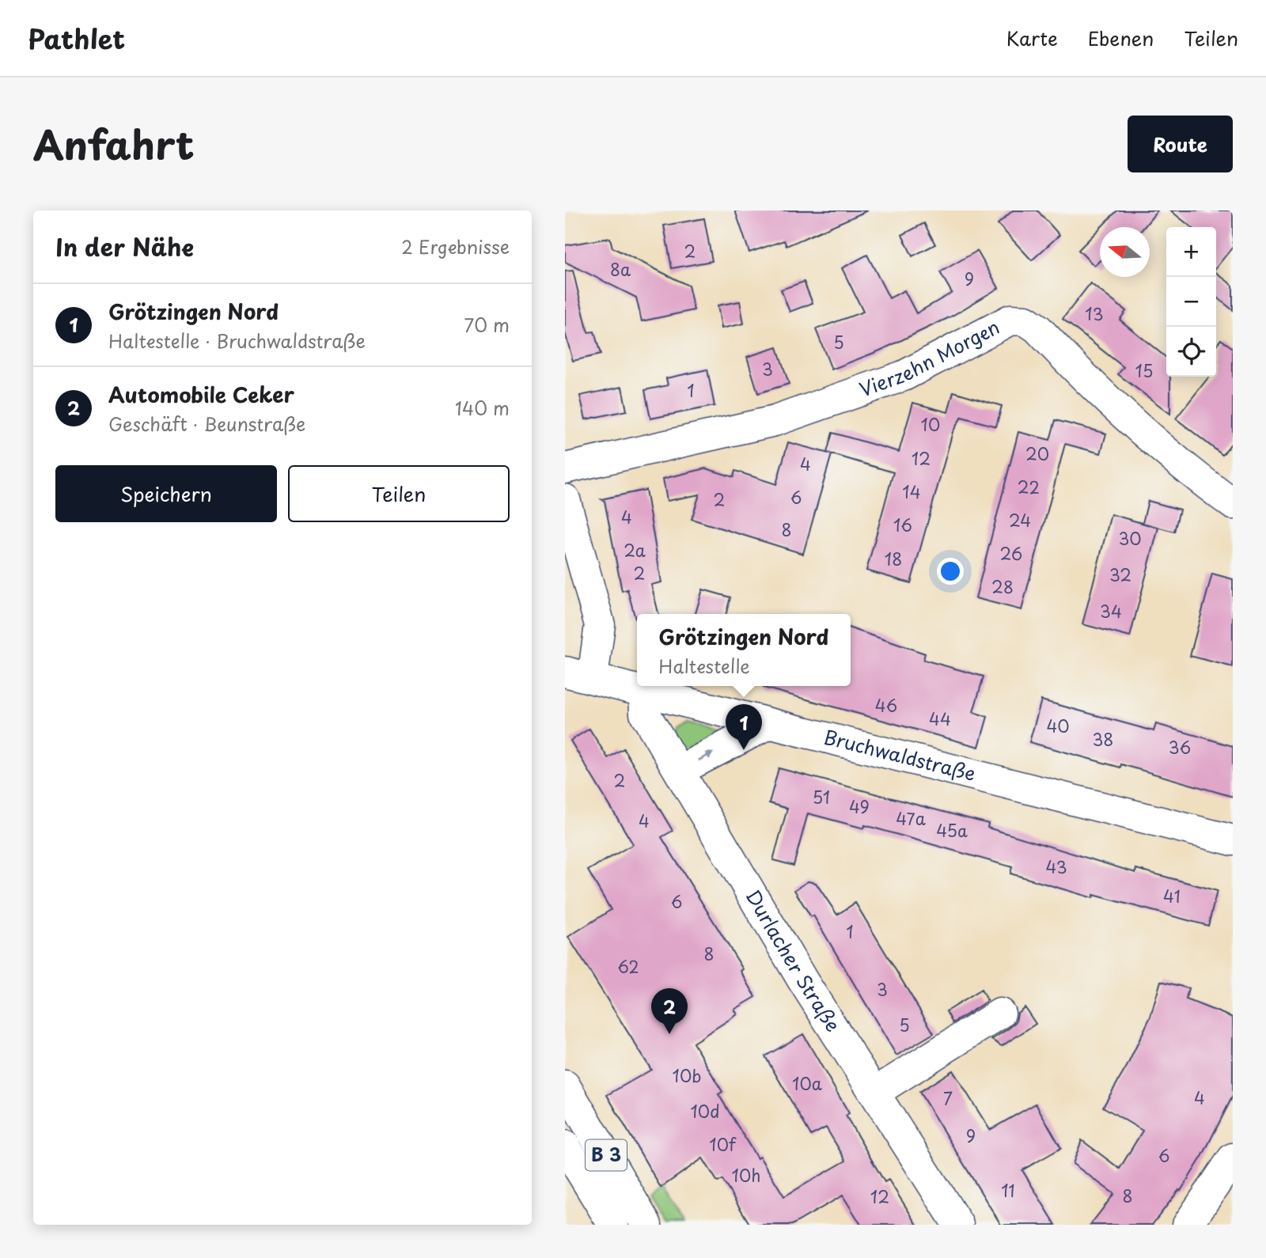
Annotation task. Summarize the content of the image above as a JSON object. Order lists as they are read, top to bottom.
{
  "streets": {
    "street": [
      "Vierzehn Morgen",
      "Bruchwaldstraße",
      "Durlacher Straße",
      "B 3"
    ]
  },
  "crossings": [
    ["Bruchwaldstraße", "Durlacher Straße"]
  ],
  "house_numbers": [
    "2",
    "8a",
    "9",
    "13",
    "5",
    "3",
    "15",
    "1",
    "10",
    "20",
    "12",
    "4",
    "22",
    "14",
    "6",
    "2",
    "4",
    "24",
    "16",
    "8",
    "30",
    "2a",
    "26",
    "18",
    "2",
    "32",
    "28",
    "34",
    "46",
    "44",
    "40",
    "38",
    "36",
    "2",
    "51",
    "49",
    "47a",
    "4",
    "45a",
    "43",
    "41",
    "6",
    "1",
    "8",
    "62",
    "3",
    "5",
    "10b",
    "10a",
    "4",
    "7",
    "10d",
    "9",
    "10f",
    "6",
    "10h",
    "11",
    "8",
    "12"
  ],
  "north": "left",
  "page": {
    "header": "Pathlet",
    "nav": ["Karte", "Ebenen", "Teilen"],
    "title": "Anfahrt",
    "buttons": [
      "Route",
      ["Speichern", "Teilen"]
    ],
    "heading": ["In der Nähe", "2 Ergebnisse"],
    "map_buttons": ["+", "−"],
    "list": [
      {
        "mark": "1",
        "name": "Grötzingen Nord",
        "note": "Haltestelle · Bruchwaldstraße",
        "value": "70 m"
      },
      {
        "mark": "2",
        "name": "Automobile Ceker",
        "note": "Geschäft · Beunstraße",
        "value": "140 m"
      }
    ],
    "popup": ["Grötzingen Nord", "Haltestelle"],
    "pins": ["1", "2"]
  }
}
